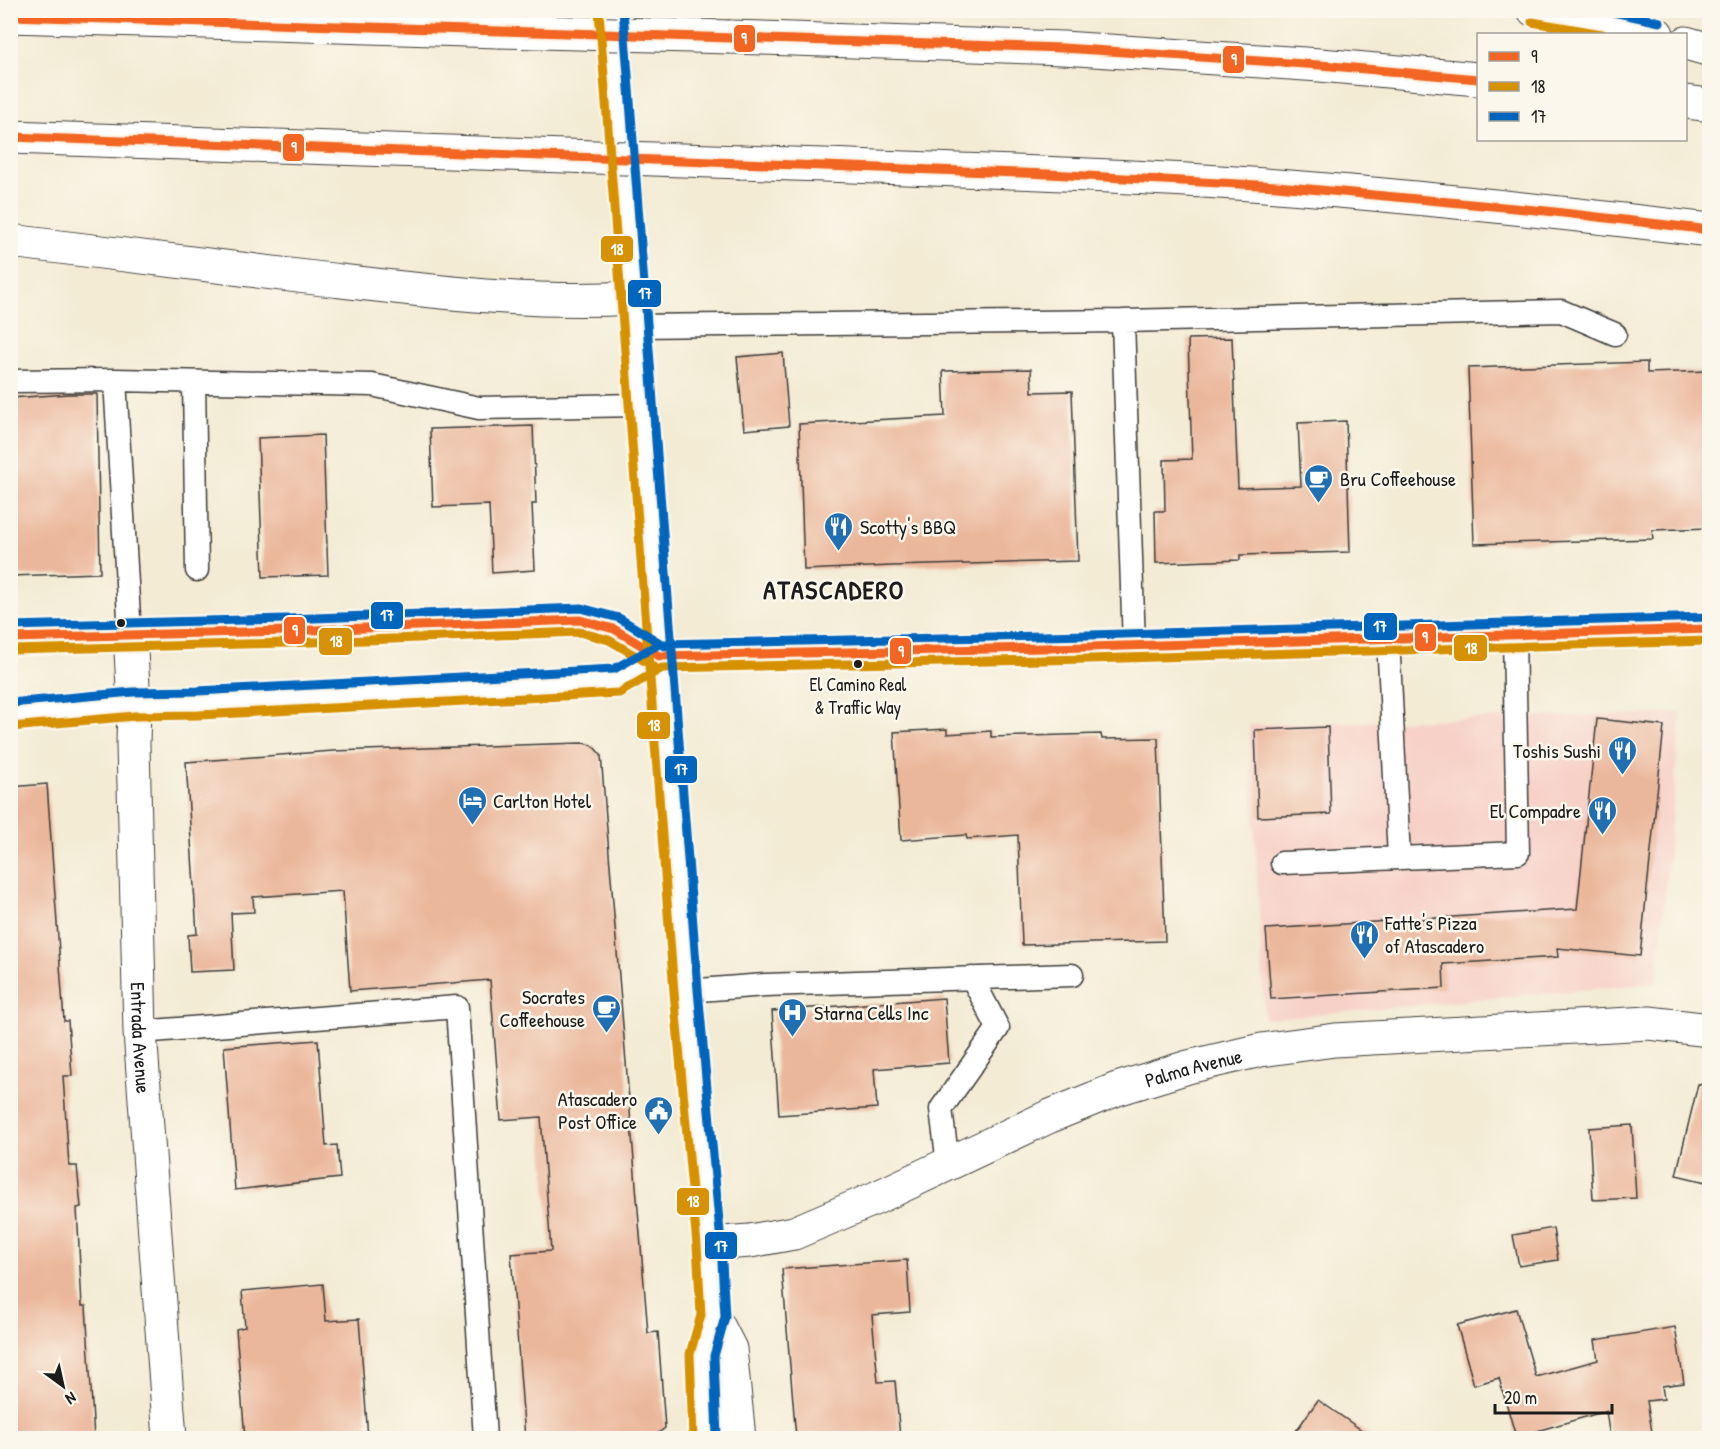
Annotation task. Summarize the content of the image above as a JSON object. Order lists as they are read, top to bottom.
{
  "streets": {
    "main road": ["Entrada Avenue", "Palma Avenue"]
  },
  "districts": ["ATASCADERO"],
  "places": {
    "cafe": ["Bru Coffeehouse", "Socrates Coffeehouse"],
    "restaurant": [
      "Scotty's BBQ",
      "Toshis Sushi",
      "El Compadre",
      "Fatte's Pizza of Atascadero"
    ],
    "other": ["El Camino Real & Traffic Way"],
    "hotel": ["Carlton Hotel"],
    "hospital": ["Starna Cells Inc"],
    "public building": ["Atascadero Post Office"]
  },
  "lines": ["transit line 17", "transit line 18", "transit line 9"],
  "legend": ["9", "18", "17"],
  "scale_bar": "20 m",
  "north": "bottom right"
}
